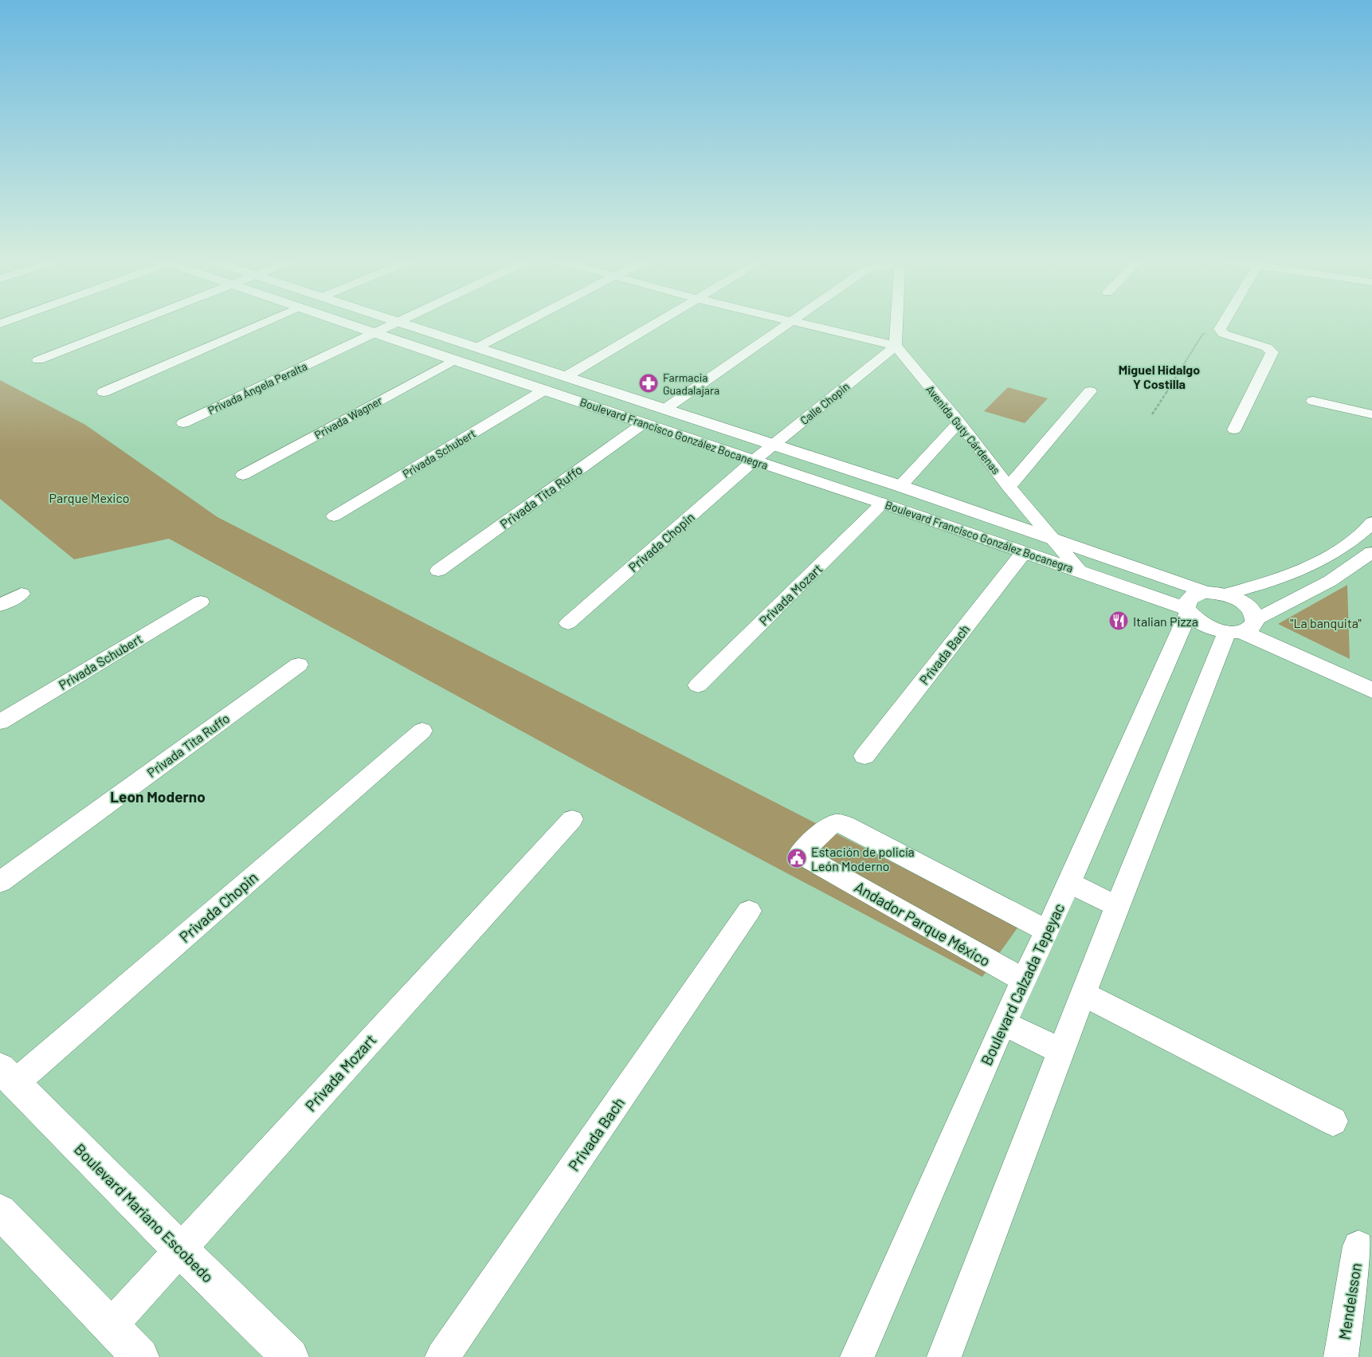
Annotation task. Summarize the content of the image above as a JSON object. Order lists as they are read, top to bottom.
{
  "streets": {
    "main road": ["Boulevard Francisco González Bocanegra", "Boulevard Mariano Escobedo"],
    "street": [
      "Privada Ángela Peralta",
      "Calle Chopin",
      "Privada Wagner",
      "Avenida Guty Cárdenas",
      "Privada Schubert",
      "Privada Tita Ruffo",
      "Privada Chopin",
      "Privada Mozart",
      "Privada Bach",
      "Andador Parque México",
      "Boulevard Calzada Tepeyac",
      "Mendelsson"
    ]
  },
  "crossings": [
    ["Privada Ángela Peralta", "Boulevard Francisco González Bocanegra"],
    ["Calle Chopin", "Avenida Guty Cárdenas"],
    ["Calle Chopin", "Boulevard Francisco González Bocanegra"],
    ["Calle Chopin", "Privada Chopin"],
    ["Privada Wagner", "Boulevard Francisco González Bocanegra"],
    ["Avenida Guty Cárdenas", "Boulevard Francisco González Bocanegra"],
    ["Boulevard Francisco González Bocanegra", "Privada Schubert"],
    ["Boulevard Francisco González Bocanegra", "Privada Tita Ruffo"],
    ["Boulevard Francisco González Bocanegra", "Privada Chopin"],
    ["Boulevard Francisco González Bocanegra", "Privada Mozart"],
    ["Boulevard Francisco González Bocanegra", "Privada Bach"],
    ["Boulevard Francisco González Bocanegra", "Boulevard Calzada Tepeyac"],
    ["Privada Chopin", "Boulevard Mariano Escobedo"],
    ["Privada Mozart", "Boulevard Mariano Escobedo"],
    ["Andador Parque México", "Boulevard Calzada Tepeyac"]
  ],
  "districts": ["Miguel Hidalgo Y Costilla", "Leon Moderno"],
  "parks": ["Parque Mexico", "\"La banquita\""],
  "places": {
    "pharmacy": ["Farmacia Guadalajara"],
    "restaurant": ["Italian Pizza"],
    "public building": ["Estación de policía León Moderno"]
  }
}
